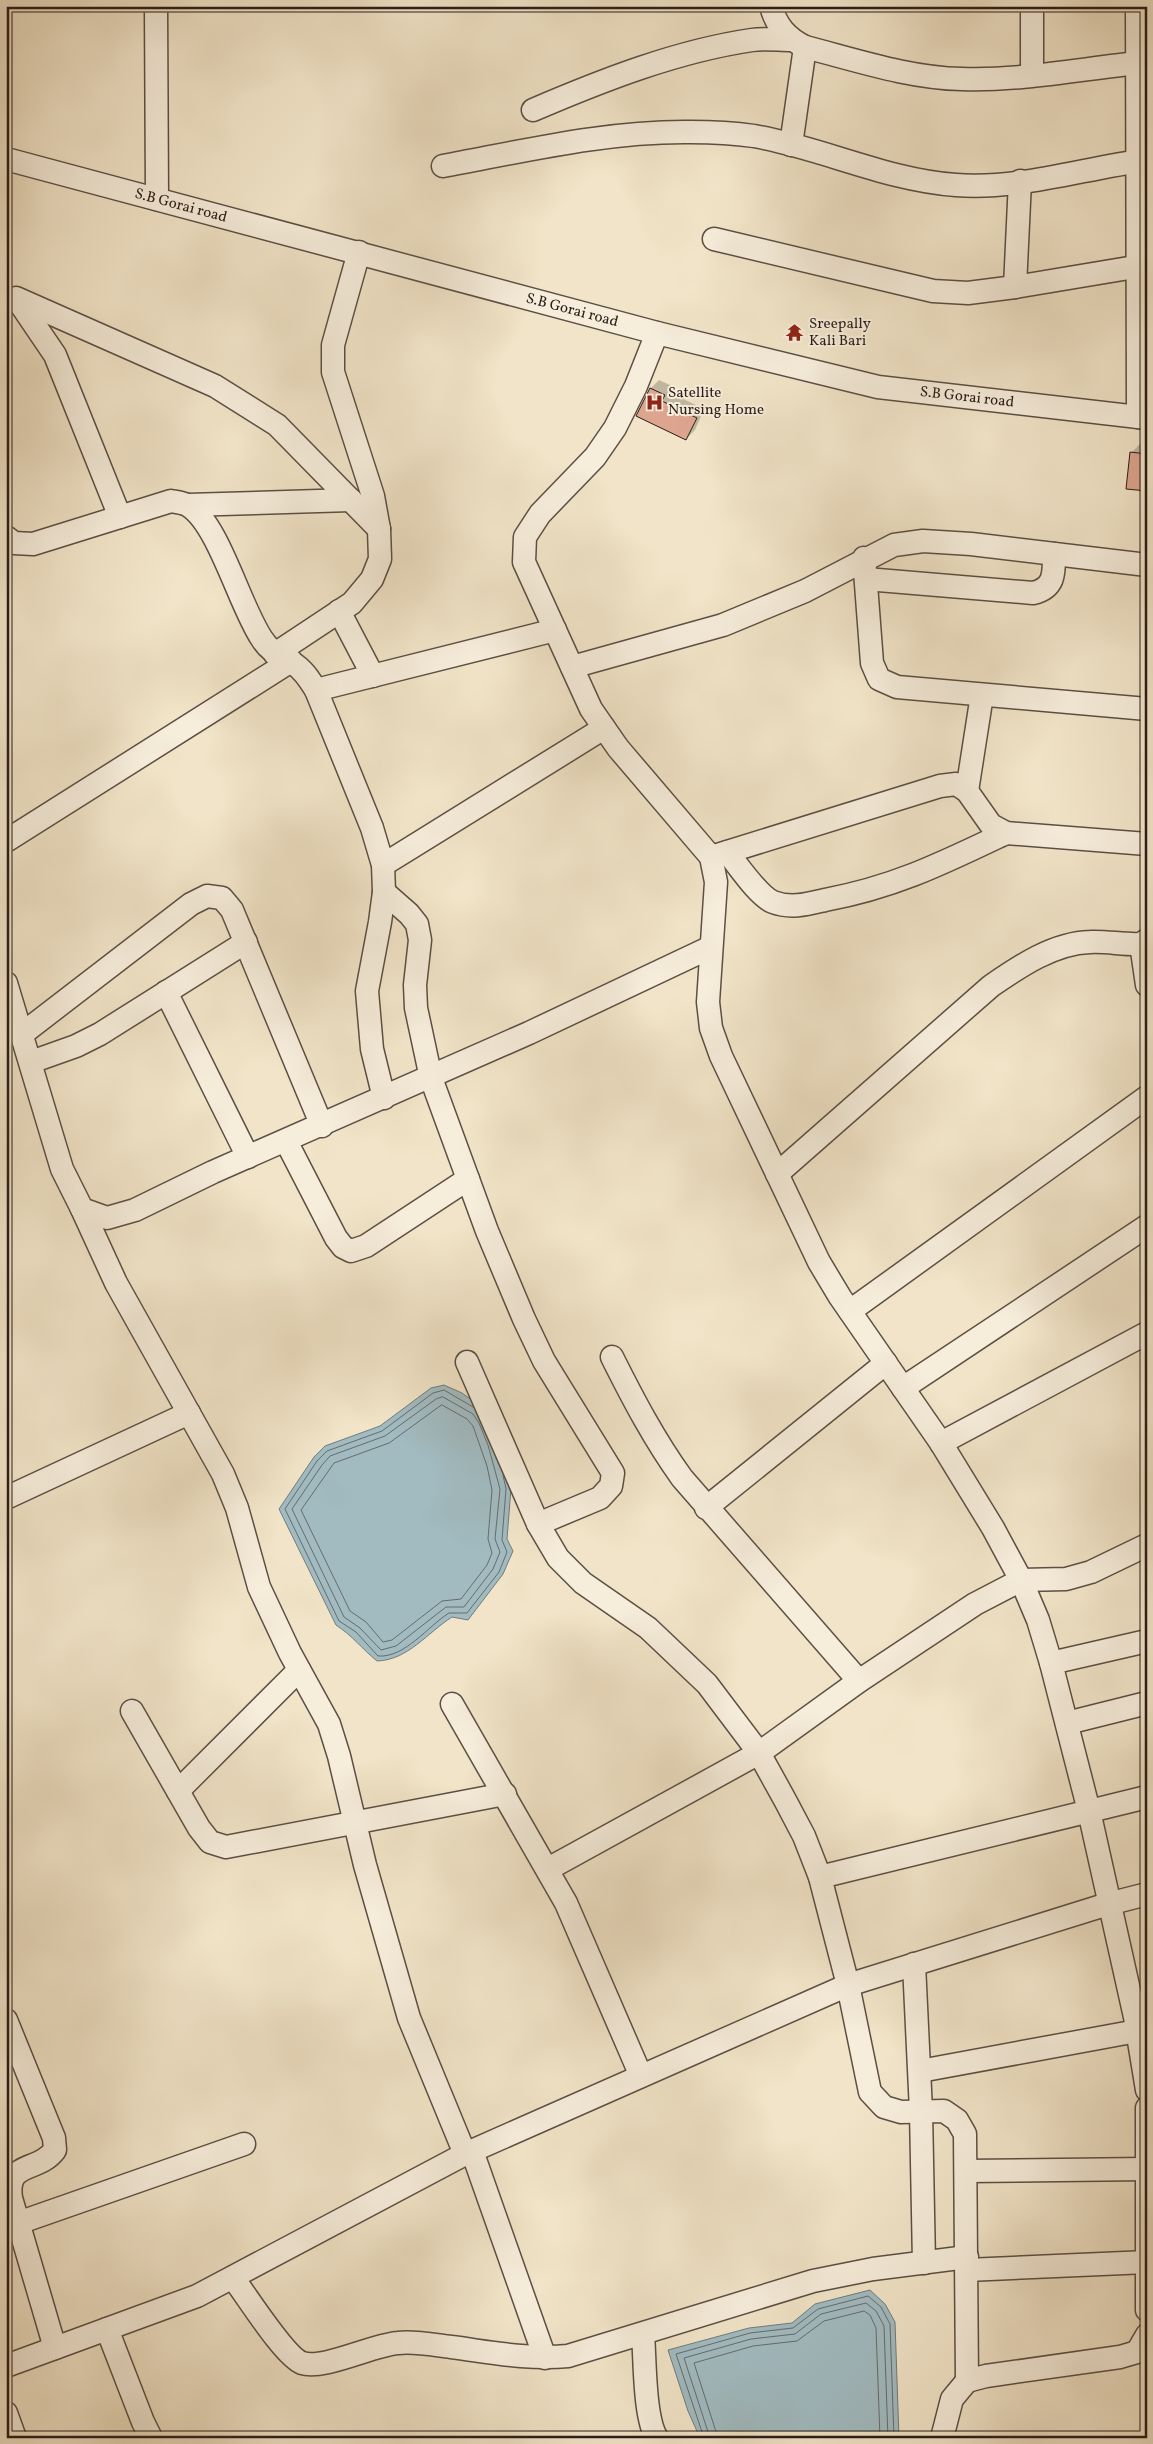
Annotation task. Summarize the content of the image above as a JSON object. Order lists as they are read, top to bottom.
{
  "streets": {
    "street": ["S.B Gorai road"]
  },
  "places": {
    "temple": ["Sreepally Kali Bari"],
    "hospital": ["Satellite Nursing Home"]
  }
}
